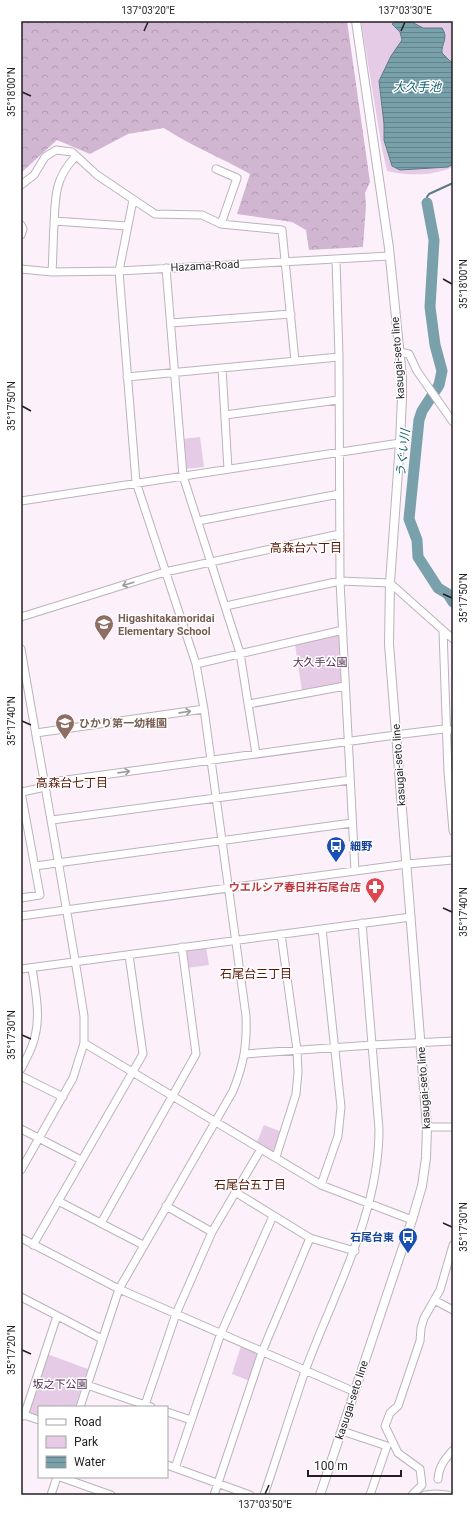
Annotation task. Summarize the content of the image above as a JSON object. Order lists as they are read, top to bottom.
{
  "streets": {
    "main road": ["kasugai-seto line"],
    "street": ["Hazama-Road"]
  },
  "crossings": [
    ["Hazama-Road", "kasugai-seto line"]
  ],
  "districts": [
    "高森台六丁目",
    "高森台七丁目",
    "石尾台三丁目",
    "石尾台五丁目"
  ],
  "water": ["大久手池", "うぐい川"],
  "parks": ["大久手公園", "坂之下公園"],
  "places": {
    "school or university": ["Higashitakamoridai Elementary School", "ひかり第一幼稚園"],
    "bus stop": ["細野", "石尾台東"],
    "pharmacy": ["ウエルシア春日井石尾台店"]
  },
  "legend": ["Road", "Park", "Water"],
  "scale_bar": "100 m",
  "coordinates": [
    "137°03'20\"E",
    "137°03'30\"E",
    "35°18'00\"N",
    "35°17'50\"N",
    "35°17'40\"N",
    "35°17'30\"N",
    "35°17'20\"N",
    "137°03'50\"E"
  ]
}
